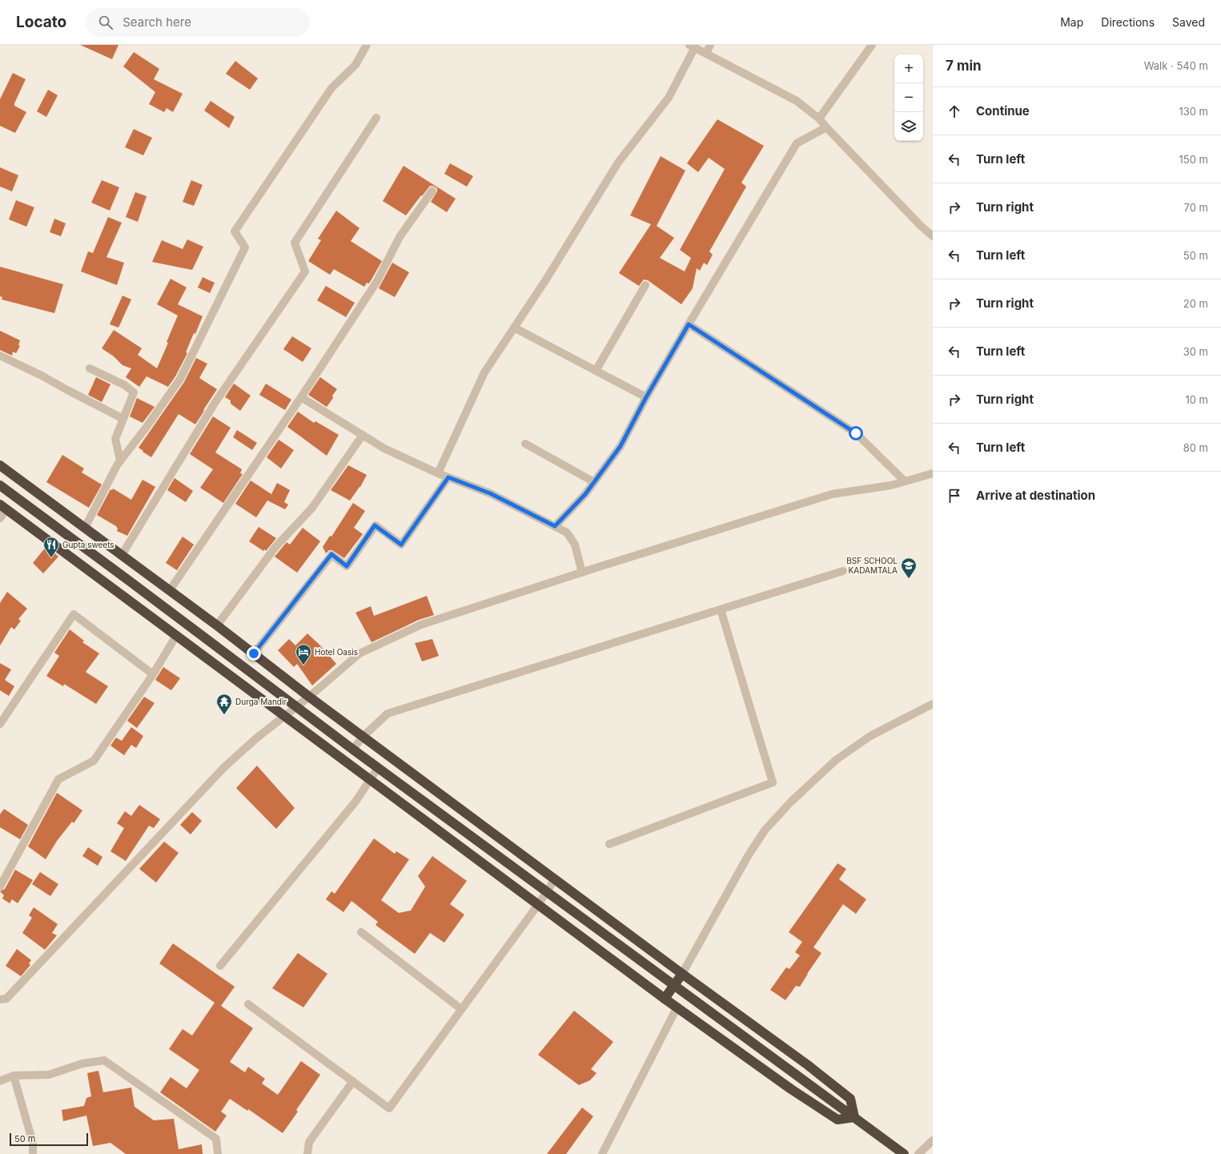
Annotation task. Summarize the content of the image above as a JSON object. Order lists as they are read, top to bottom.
{
  "places": {
    "restaurant": ["Gupta sweets"],
    "school or university": ["BSF SCHOOL KADAMTALA"],
    "hotel": ["Hotel Oasis"],
    "temple": ["Durga Mandir"]
  },
  "scale_bar": "50 m",
  "page": {
    "header": "Locato",
    "search": "Search here",
    "nav": ["Map", "Directions", "Saved"],
    "heading": ["7 min", "Walk · 540 m"],
    "map_buttons": ["+", "−"],
    "list": [
      ["Continue", "130 m"],
      ["Turn left", "150 m"],
      ["Turn right", "70 m"],
      ["Turn left", "50 m"],
      ["Turn right", "20 m"],
      ["Turn left", "30 m"],
      ["Turn right", "10 m"],
      ["Turn left", "80 m"],
      "Arrive at destination"
    ],
    "scale": "50 m"
  }
}
